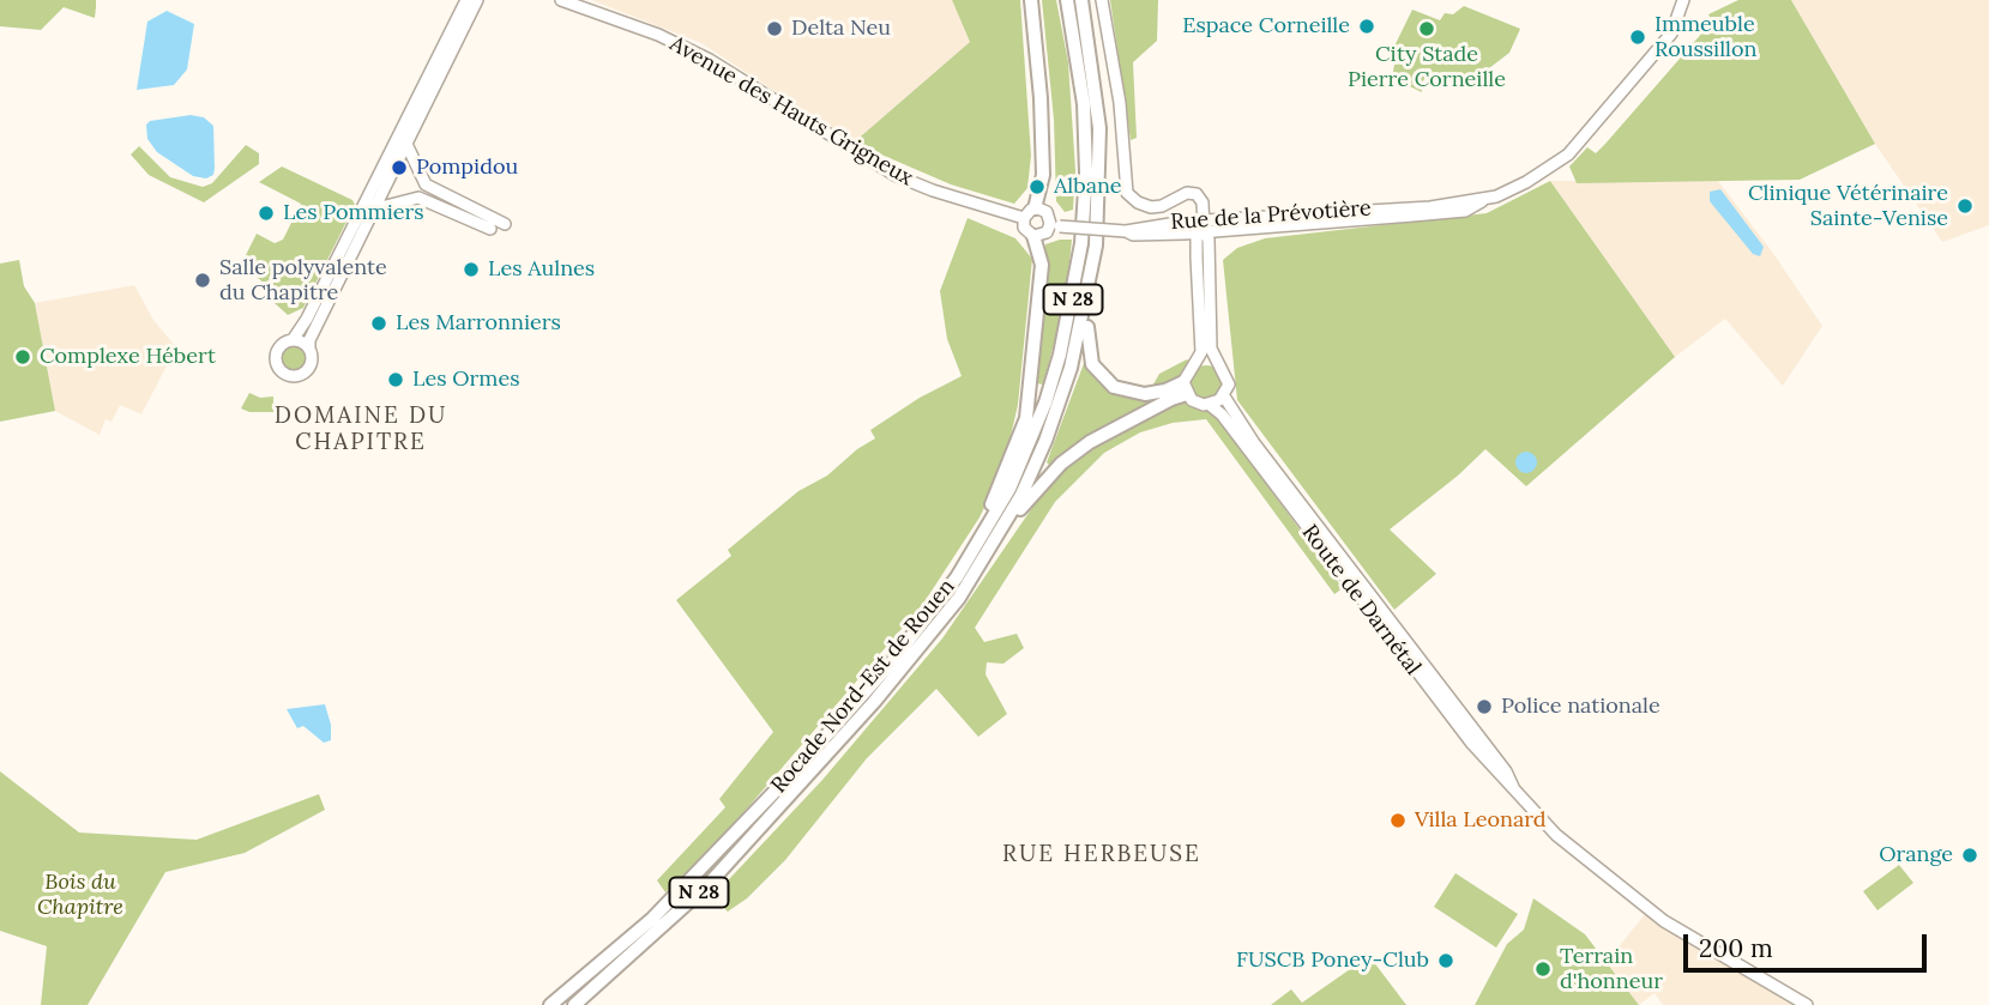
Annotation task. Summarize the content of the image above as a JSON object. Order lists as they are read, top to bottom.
{
  "streets": {
    "highway": ["N 28", "Rocade Nord-Est de Rouen"],
    "main road": ["Avenue des Hauts Grigneux", "Rue de la Prévotière", "Route de Darnétal"]
  },
  "crossings": [
    ["Avenue des Hauts Grigneux", "Rue de la Prévotière"]
  ],
  "districts": ["DOMAINE DU CHAPITRE", "RUE HERBEUSE"],
  "parks": ["Bois du Chapitre"],
  "places": [
    "Espace Corneille",
    "Delta Neu",
    "City Stade Pierre Corneille",
    "Immeuble Roussillon",
    "Pompidou",
    "Albane",
    "Clinique Vétérinaire Sainte-Venise",
    "Les Pommiers",
    "Les Aulnes",
    "Salle polyvalente du Chapitre",
    "Les Marronniers",
    "Complexe Hébert",
    "Les Ormes",
    "Police nationale",
    "Villa Leonard",
    "Orange",
    "FUSCB Poney-Club",
    "Terrain d'honneur"
  ],
  "scale_bar": "200 m"
}
